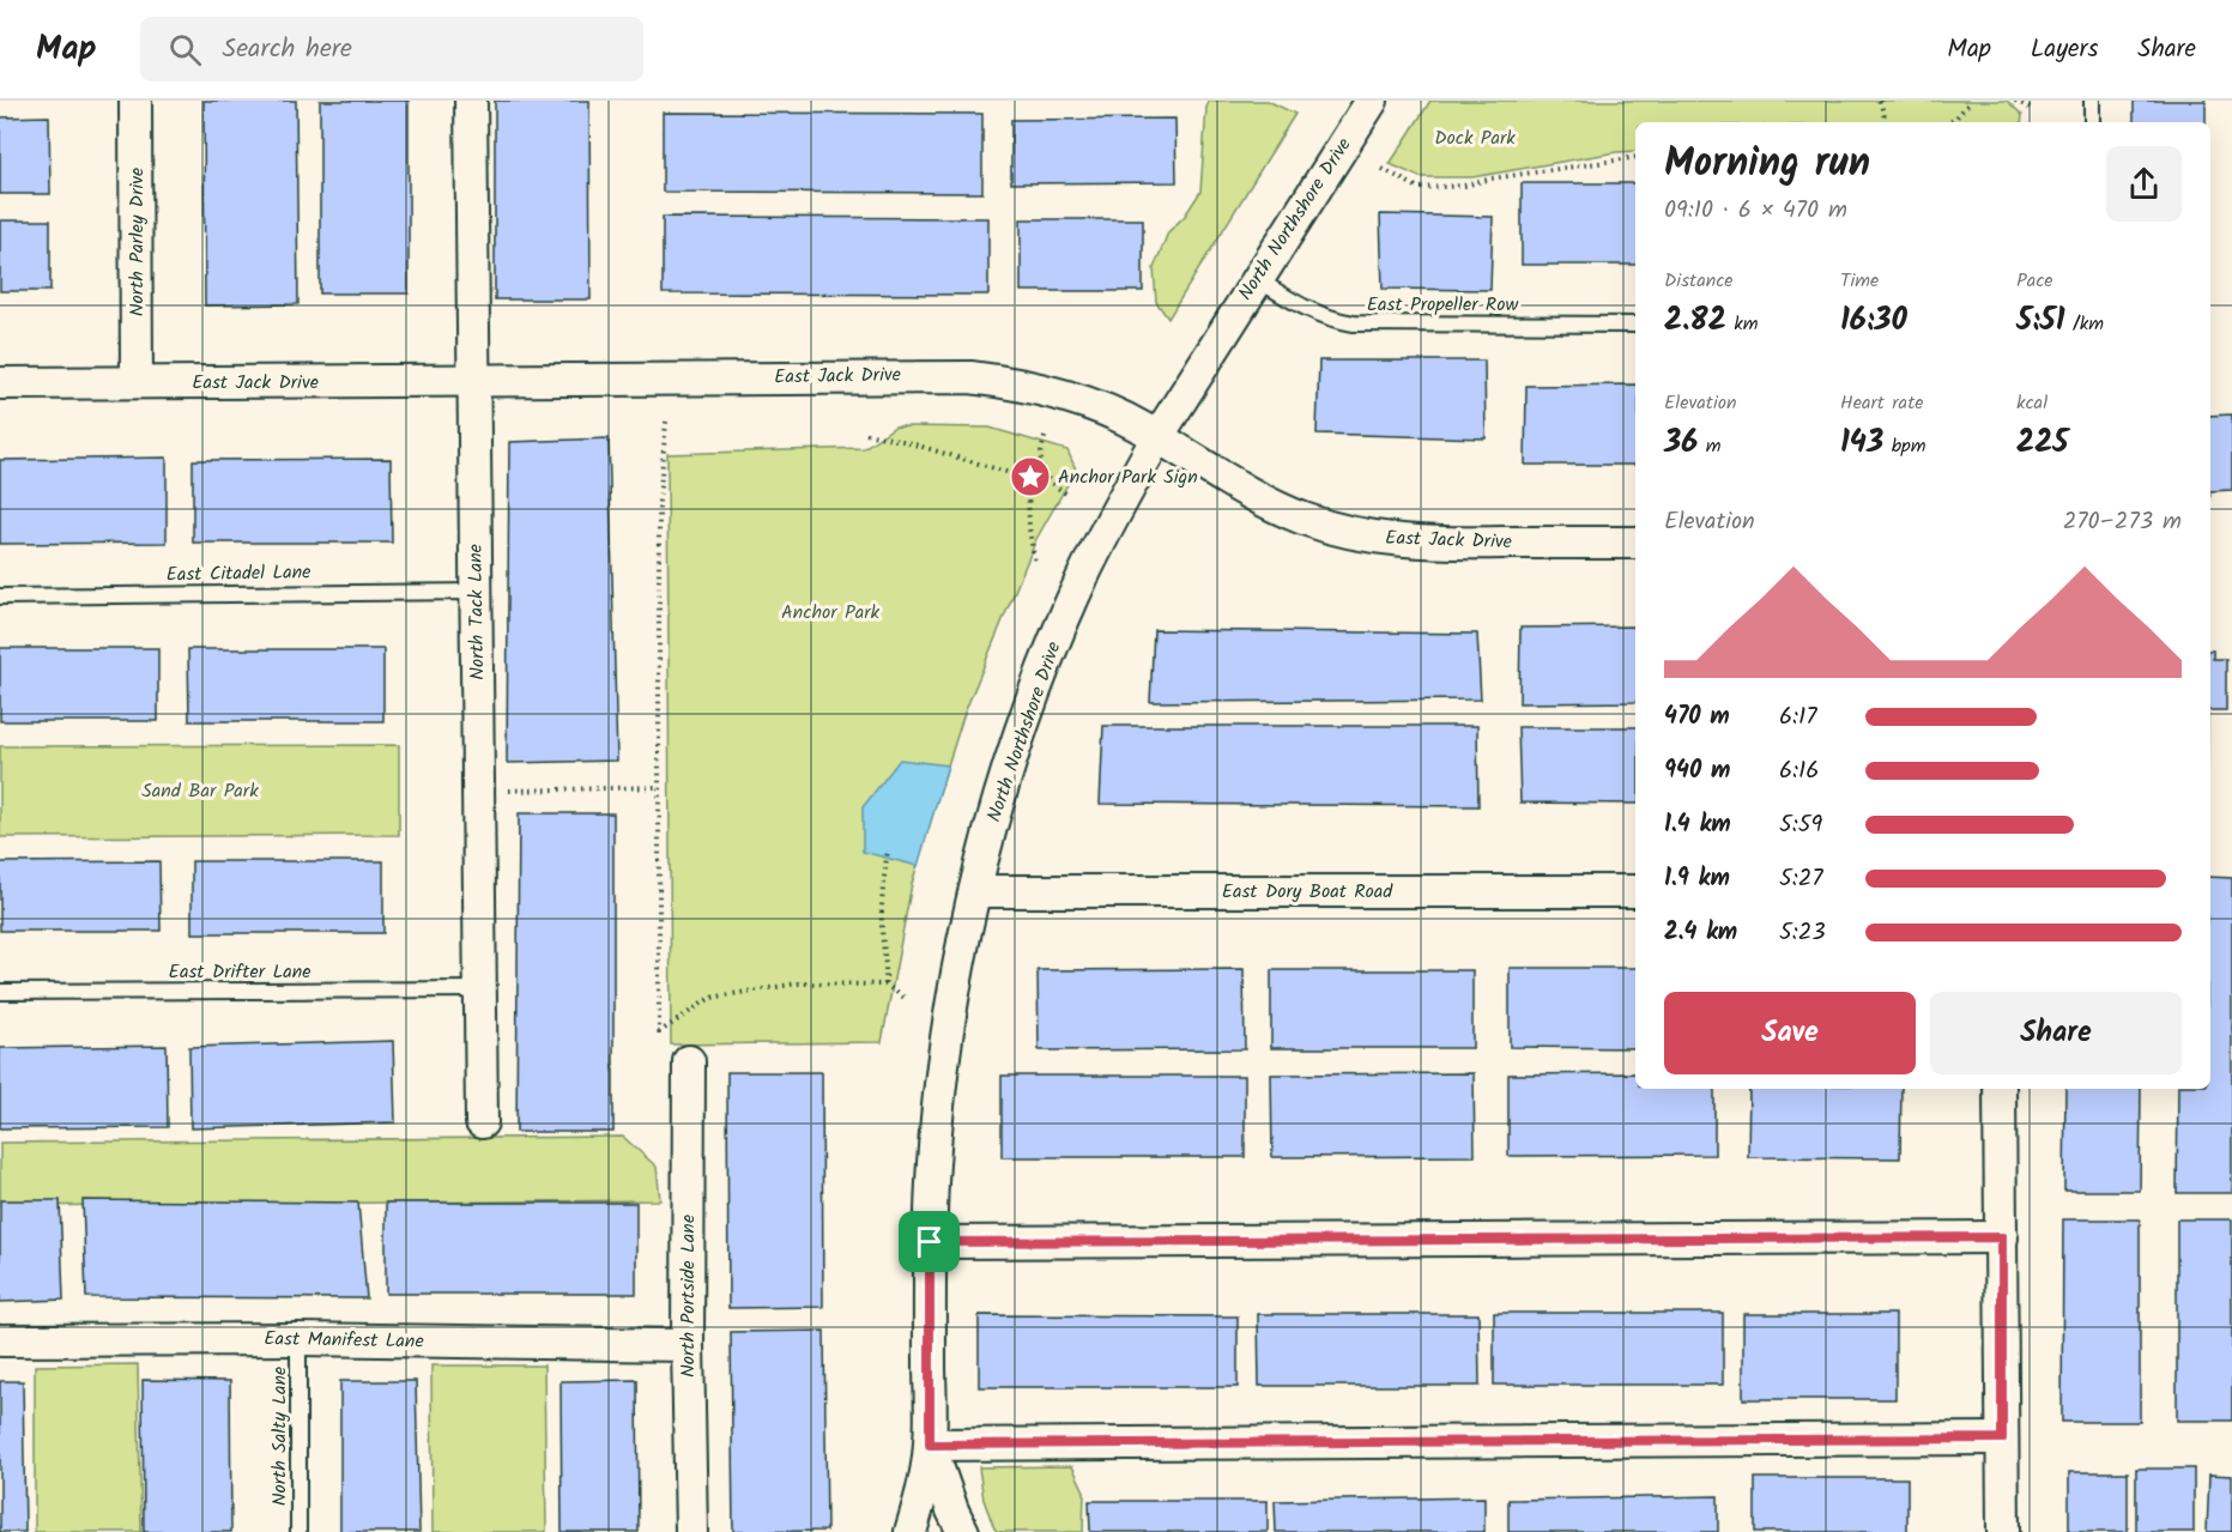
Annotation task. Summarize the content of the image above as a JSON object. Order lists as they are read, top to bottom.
{
  "streets": {
    "street": [
      "North Northshore Drive",
      "North Parley Drive",
      "East Jack Drive",
      "North Tack Lane",
      "East Dory Boat Road",
      "North Portside Lane",
      "East Manifest Lane"
    ],
    "lane": [
      "East Propeller Row",
      "East Citadel Lane",
      "East Drifter Lane",
      "North Salty Lane"
    ]
  },
  "crossings": [
    ["North Northshore Drive", "East Propeller Row"],
    ["North Northshore Drive", "East Jack Drive"],
    ["North Northshore Drive", "East Dory Boat Road"],
    ["North Parley Drive", "East Jack Drive"],
    ["East Jack Drive", "North Tack Lane"],
    ["East Citadel Lane", "North Tack Lane"],
    ["North Tack Lane", "East Drifter Lane"],
    ["North Portside Lane", "East Manifest Lane"],
    ["East Manifest Lane", "North Salty Lane"]
  ],
  "parks": ["Dock Park", "Anchor Park", "Sand Bar Park"],
  "places": {
    "place": ["Anchor Park Sign"]
  },
  "page": {
    "header": "Map",
    "search": "Search here",
    "nav": ["Map", "Layers", "Share"],
    "heading": ["Morning run", "09:10 · 6 × 470 m"],
    "stats": [
      ["Distance", "2.82 km"],
      ["Time", "16:30"],
      ["Pace", "5:51 /km"],
      ["Elevation", "36 m"],
      ["Heart rate", "143 bpm"],
      ["kcal", "225"]
    ],
    "chart": ["Elevation", "270–273 m"],
    "list": [
      {
        "name": "470 m",
        "note": "6:17"
      },
      {
        "name": "940 m",
        "note": "6:16"
      },
      {
        "name": "1.4 km",
        "note": "5:59"
      },
      {
        "name": "1.9 km",
        "note": "5:27"
      },
      {
        "name": "2.4 km",
        "note": "5:23"
      }
    ],
    "buttons": ["Save", "Share"]
  }
}
